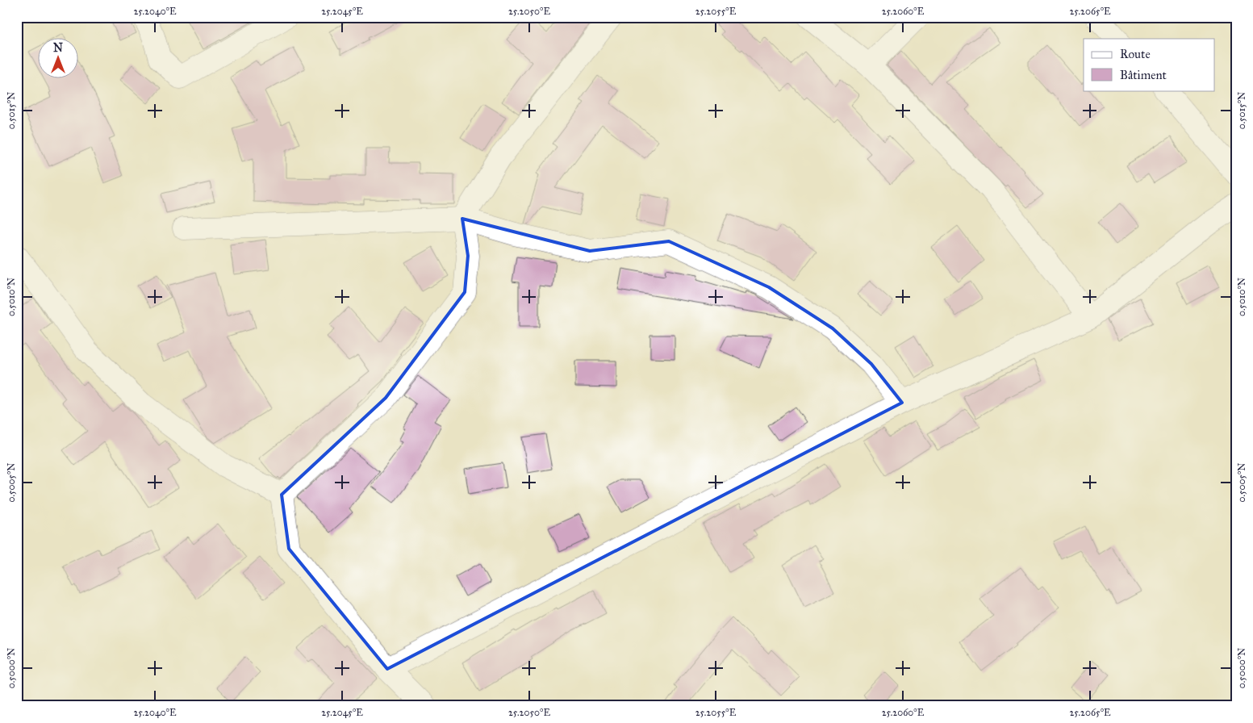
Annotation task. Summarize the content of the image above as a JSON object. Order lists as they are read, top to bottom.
{
  "legend": ["Route", "Bâtiment"],
  "north": "top",
  "coordinates": [
    "25.2040°E",
    "25.2045°E",
    "25.2050°E",
    "25.2055°E",
    "25.2060°E",
    "25.2065°E",
    "0.5015°N",
    "0.5010°N",
    "0.5005°N",
    "0.5000°N"
  ]
}
